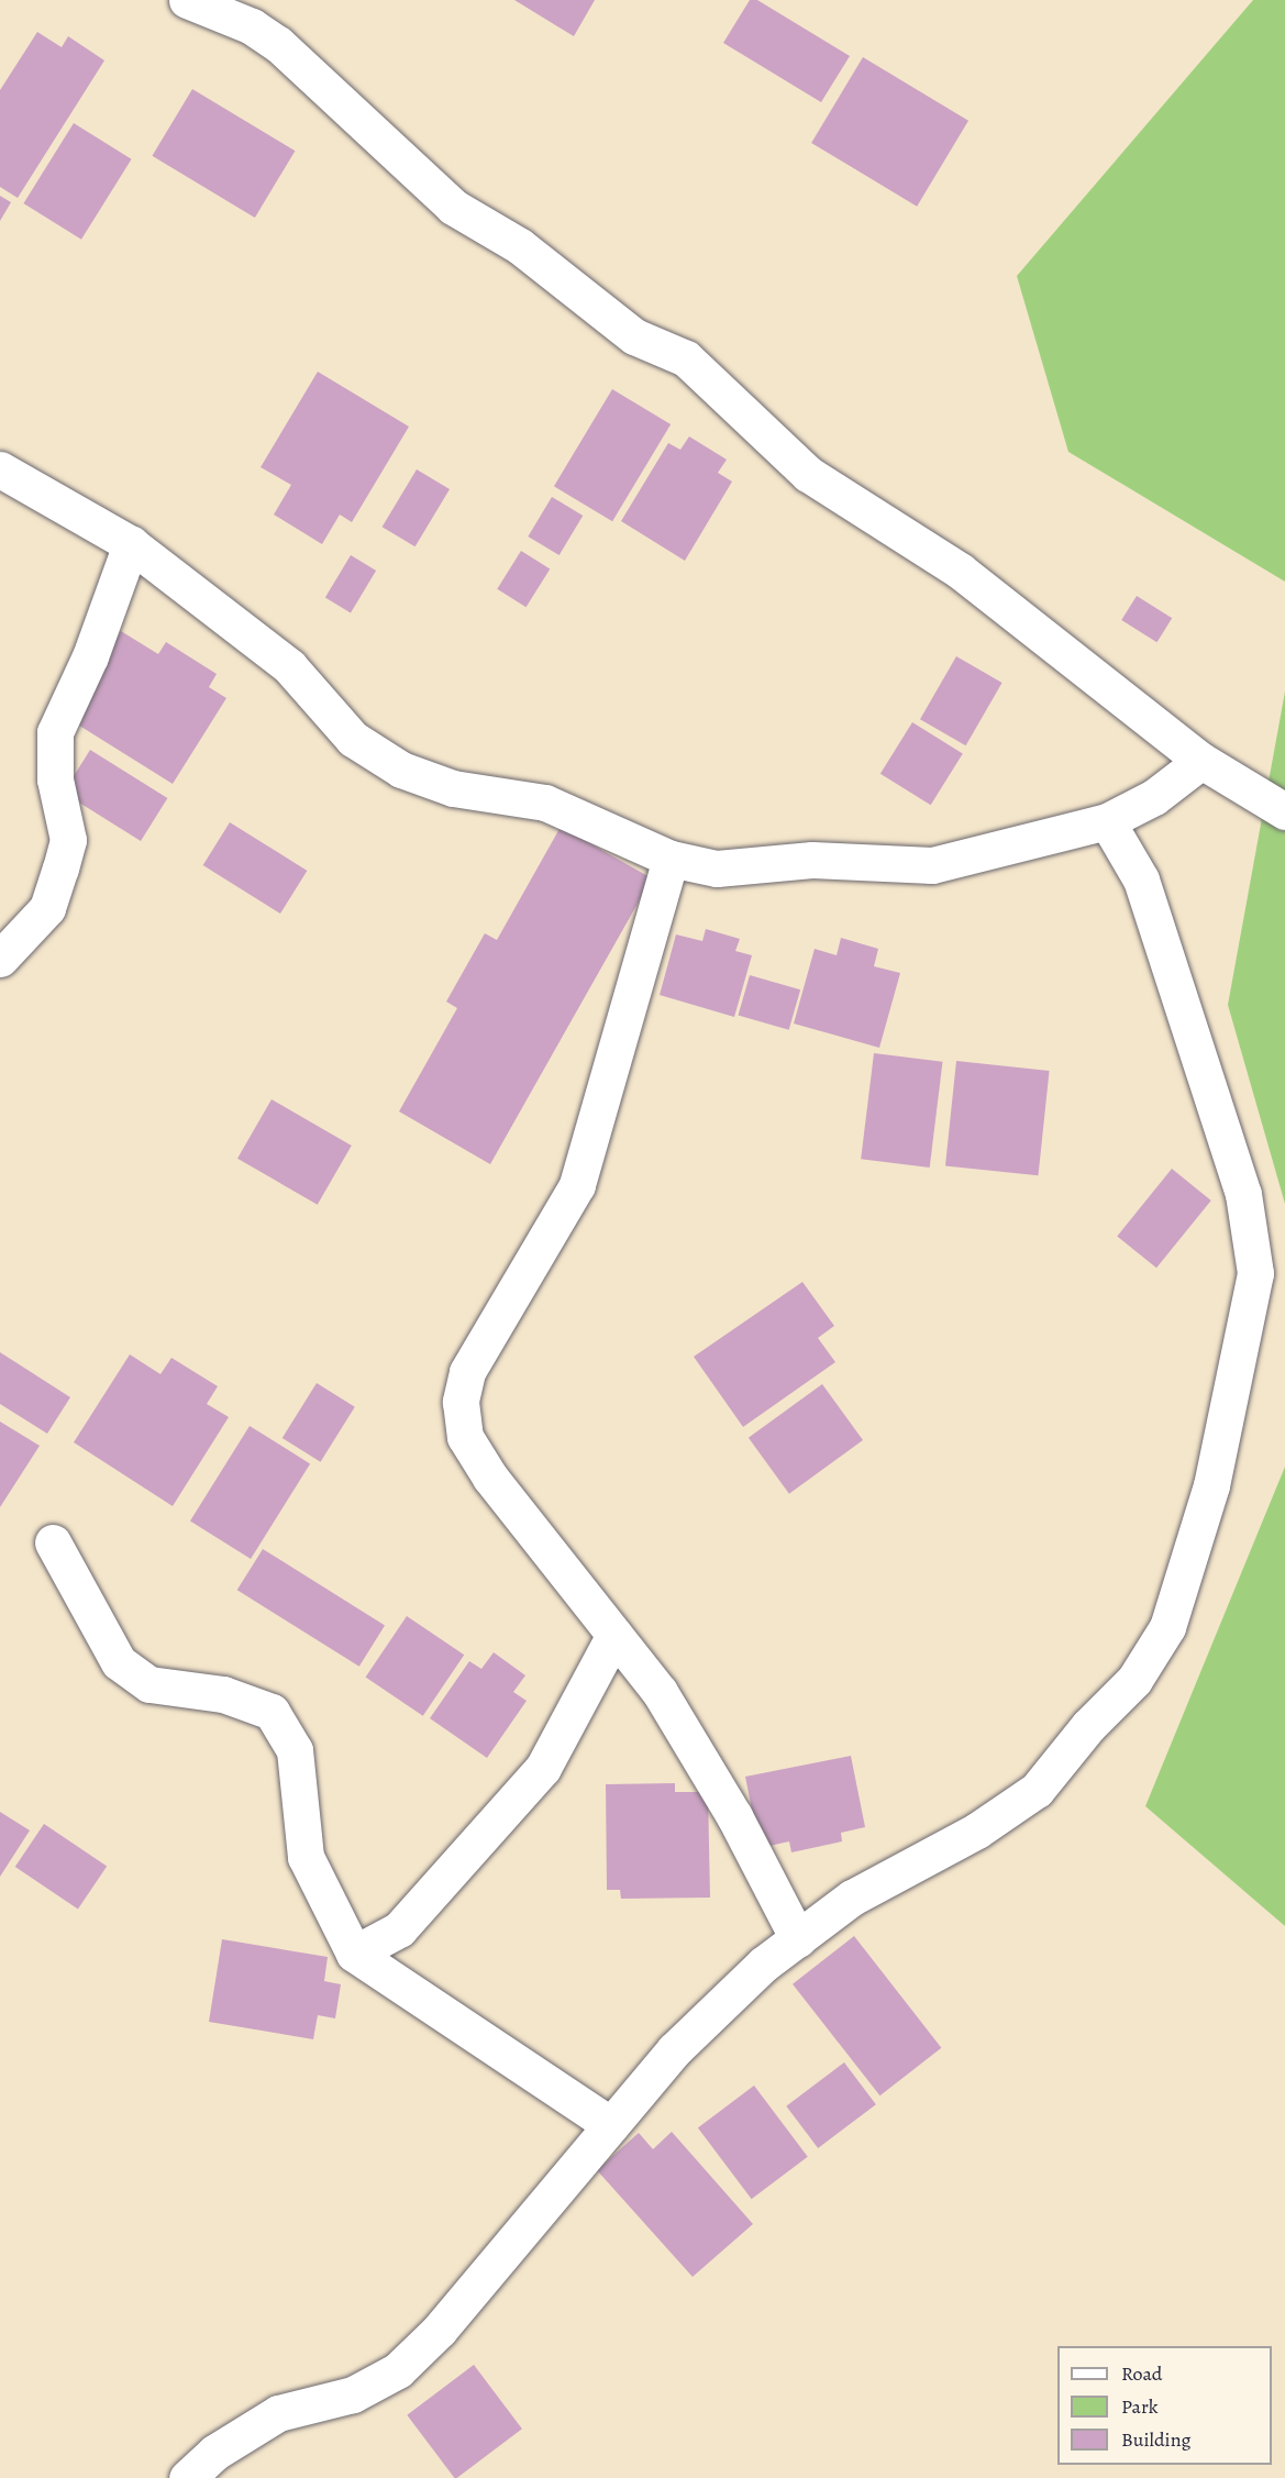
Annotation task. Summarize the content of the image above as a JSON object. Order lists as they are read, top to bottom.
{
  "legend": ["Road", "Park", "Building"]
}
